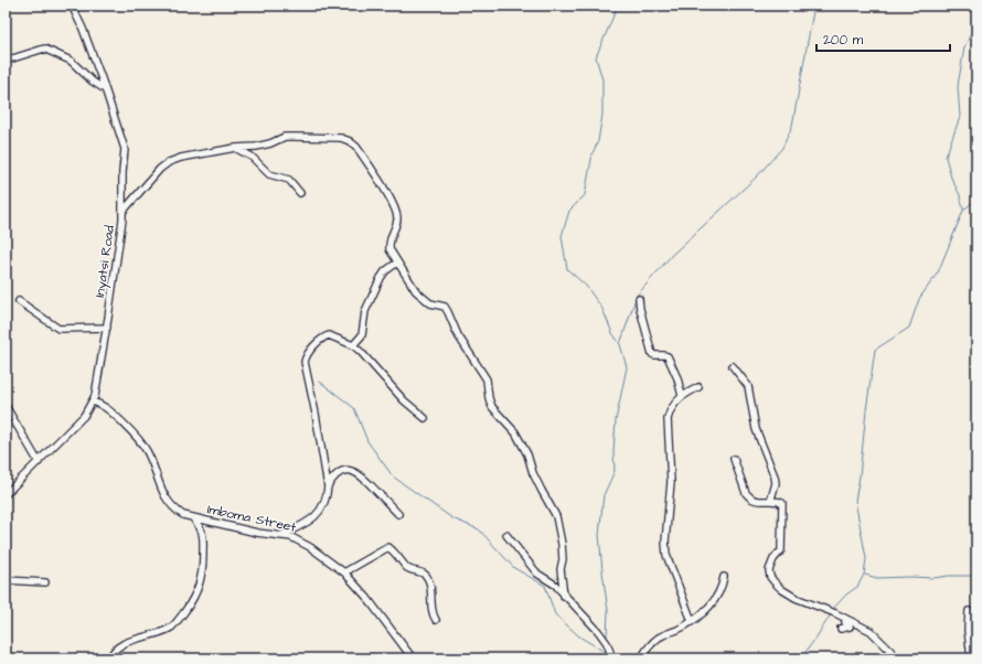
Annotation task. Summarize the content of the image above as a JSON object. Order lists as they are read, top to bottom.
{
  "streets": {
    "street": ["Inyatsi Road", "Imboma Street"]
  },
  "crossings": [
    ["Inyatsi Road", "Imboma Street"]
  ],
  "scale_bar": "200 m"
}
